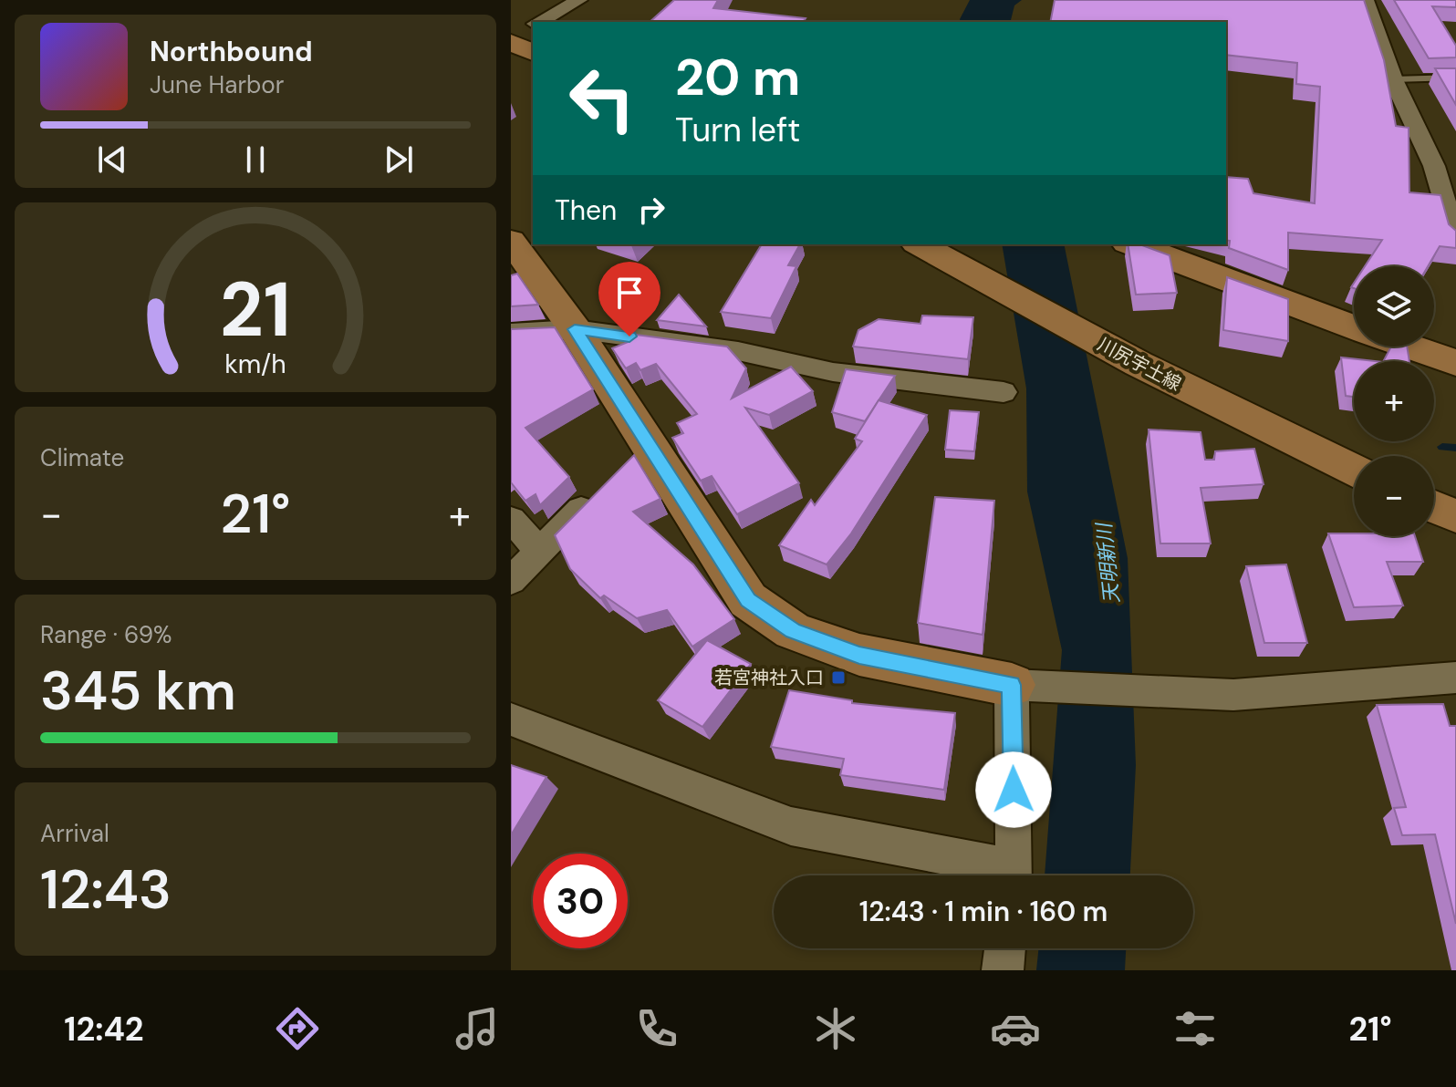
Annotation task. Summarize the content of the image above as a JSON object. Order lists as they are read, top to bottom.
{
  "streets": {
    "street": ["川尻宇土線"]
  },
  "water": ["天明新川"],
  "places": {
    "transit": ["若宮神社入口"]
  },
  "page": {
    "turn": ["20 m", "Turn left"],
    "song": ["Northbound", "June Harbor"],
    "then": "Then",
    "map_buttons": ["+", "−"],
    "tile": [
      "Climate",
      ["Range · 69%", "345 km"],
      ["Arrival", "12:43"]
    ],
    "heat": ["−", "21°", "+"],
    "limit": "30",
    "trip": "12:43 · 1 min · 160 m",
    "tabs": ["12:42", "21°"],
    "gauge": ["21", "km/h"]
  }
}
